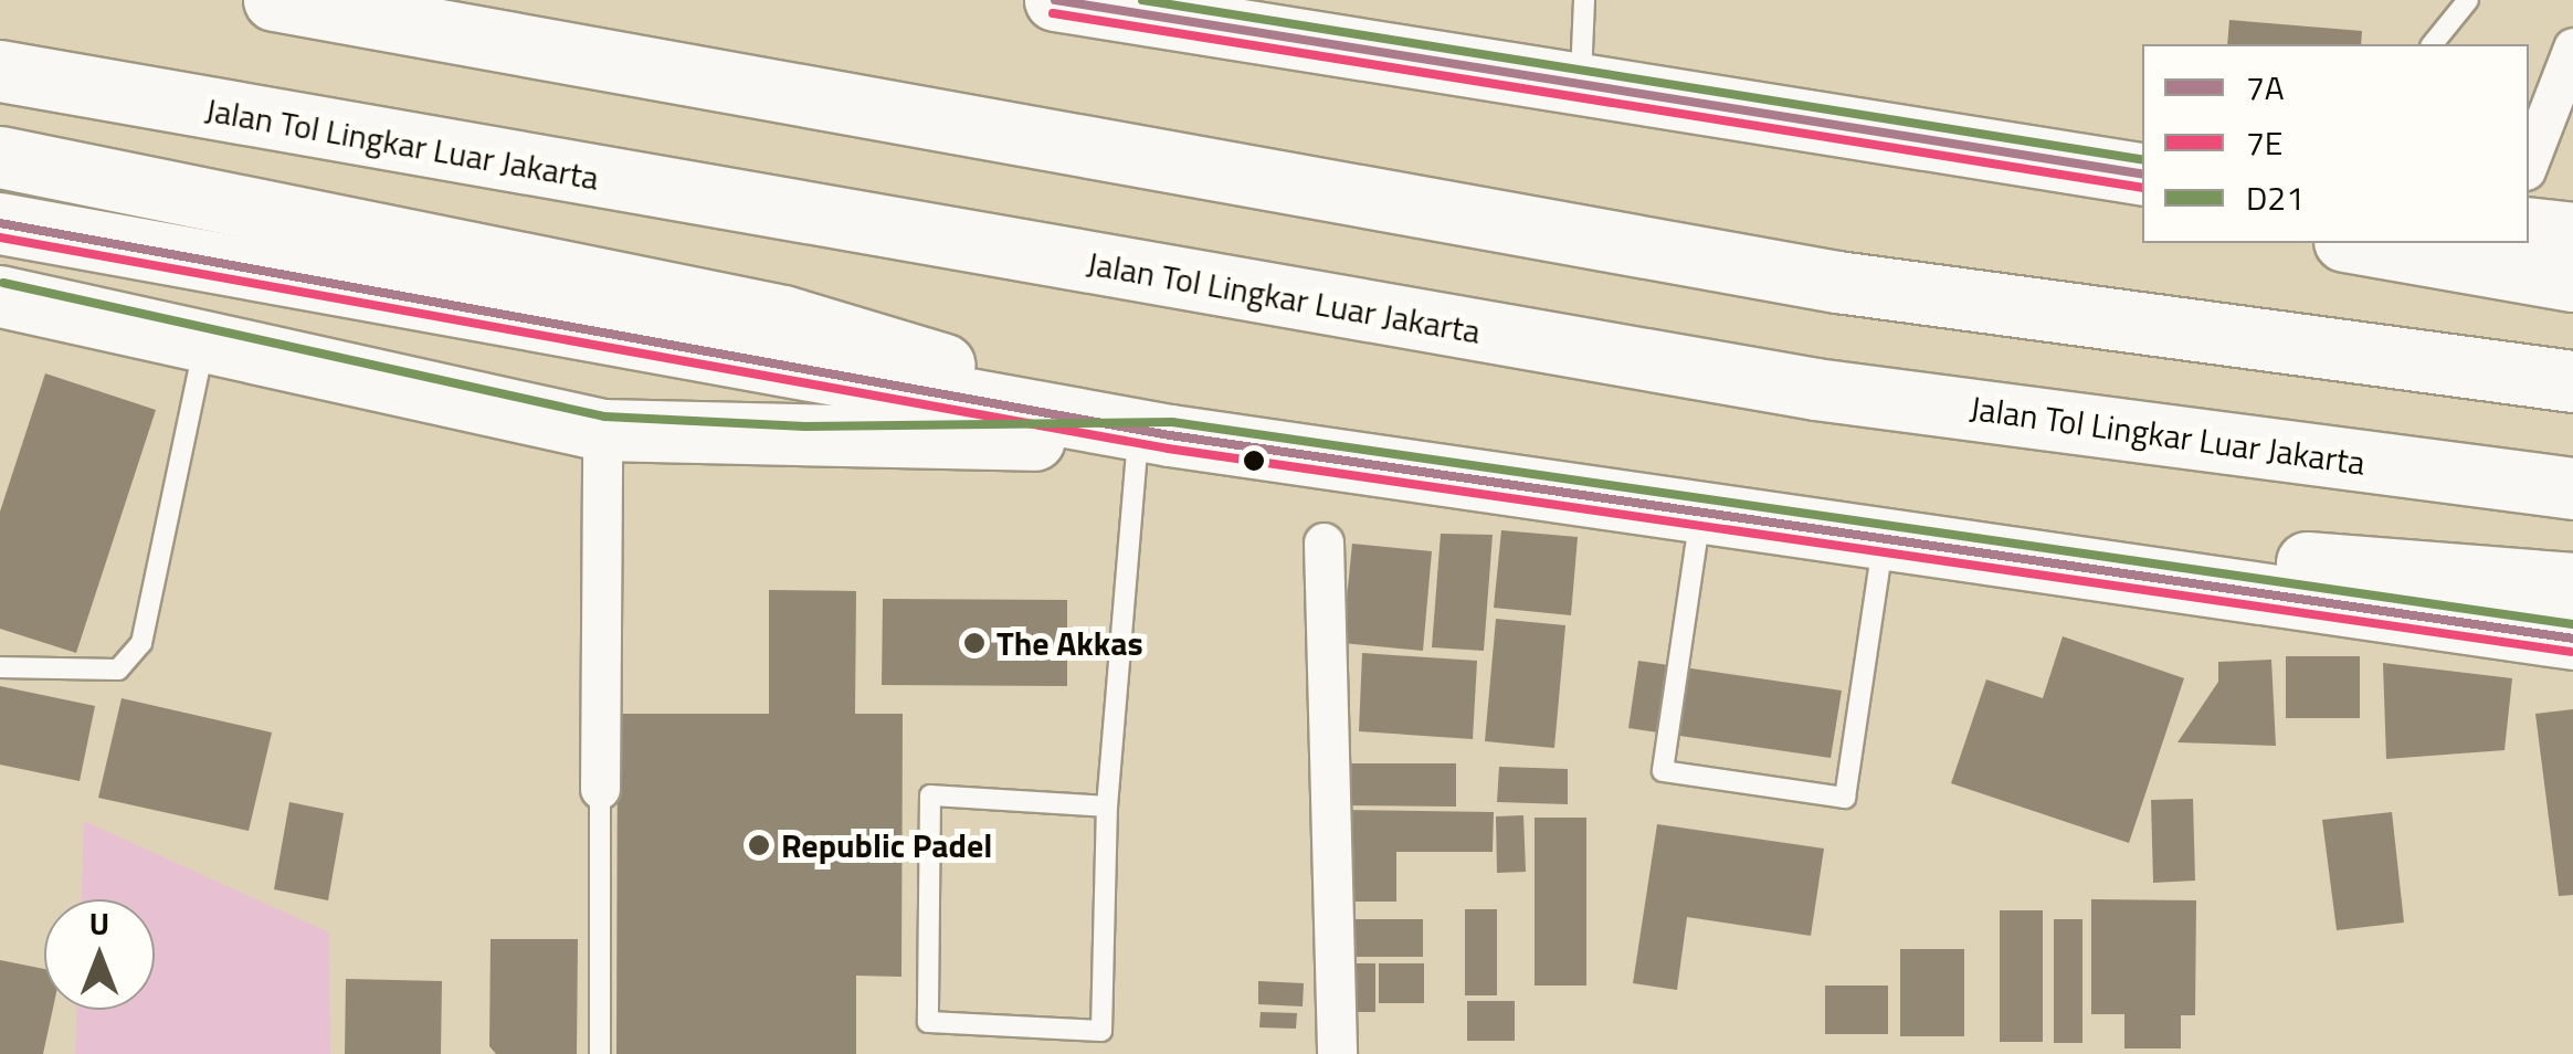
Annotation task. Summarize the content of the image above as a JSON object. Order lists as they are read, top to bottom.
{
  "streets": {
    "highway": ["Jalan Tol Lingkar Luar Jakarta"]
  },
  "places": ["The Akkas", "Republic Padel"],
  "lines": ["transit line 7A", "transit line D21", "transit line 7E"],
  "legend": ["7A", "7E", "D21"],
  "north": "top"
}
